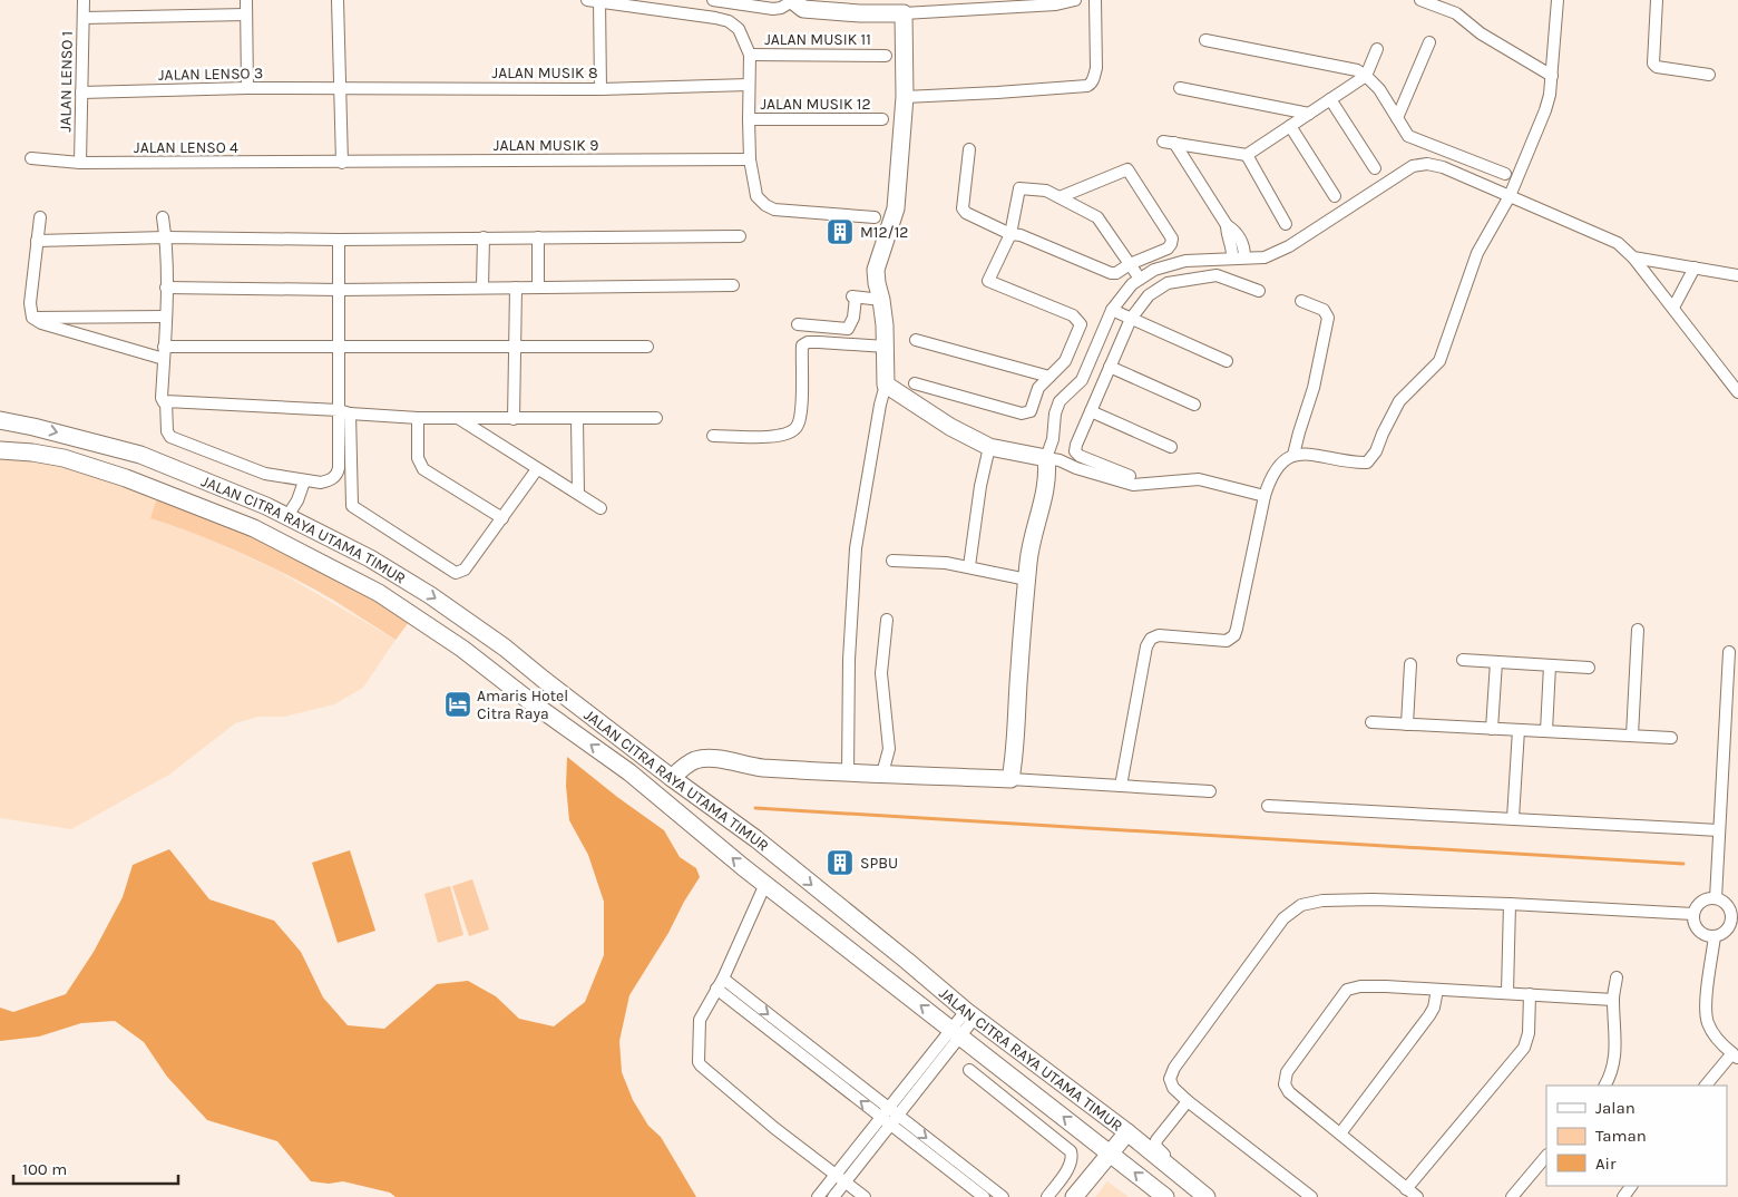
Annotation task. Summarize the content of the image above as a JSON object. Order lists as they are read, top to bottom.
{
  "streets": {
    "main road": ["JALAN CITRA RAYA UTAMA TIMUR"],
    "street": [
      "JALAN MUSIK 11",
      "JALAN MUSIK 8",
      "JALAN LENSO 3",
      "JALAN LENSO 1",
      "JALAN MUSIK 12",
      "JALAN MUSIK 9",
      "JALAN LENSO 4"
    ]
  },
  "crossings": [
    ["JALAN MUSIK 8", "JALAN LENSO 3"],
    ["JALAN LENSO 3", "JALAN LENSO 1"],
    ["JALAN LENSO 1", "JALAN LENSO 4"],
    ["JALAN MUSIK 9", "JALAN LENSO 4"]
  ],
  "places": {
    "building": ["M12/12", "SPBU"],
    "hotel": ["Amaris Hotel Citra Raya"]
  },
  "legend": ["Jalan", "Taman", "Air"],
  "scale_bar": "100 m"
}
